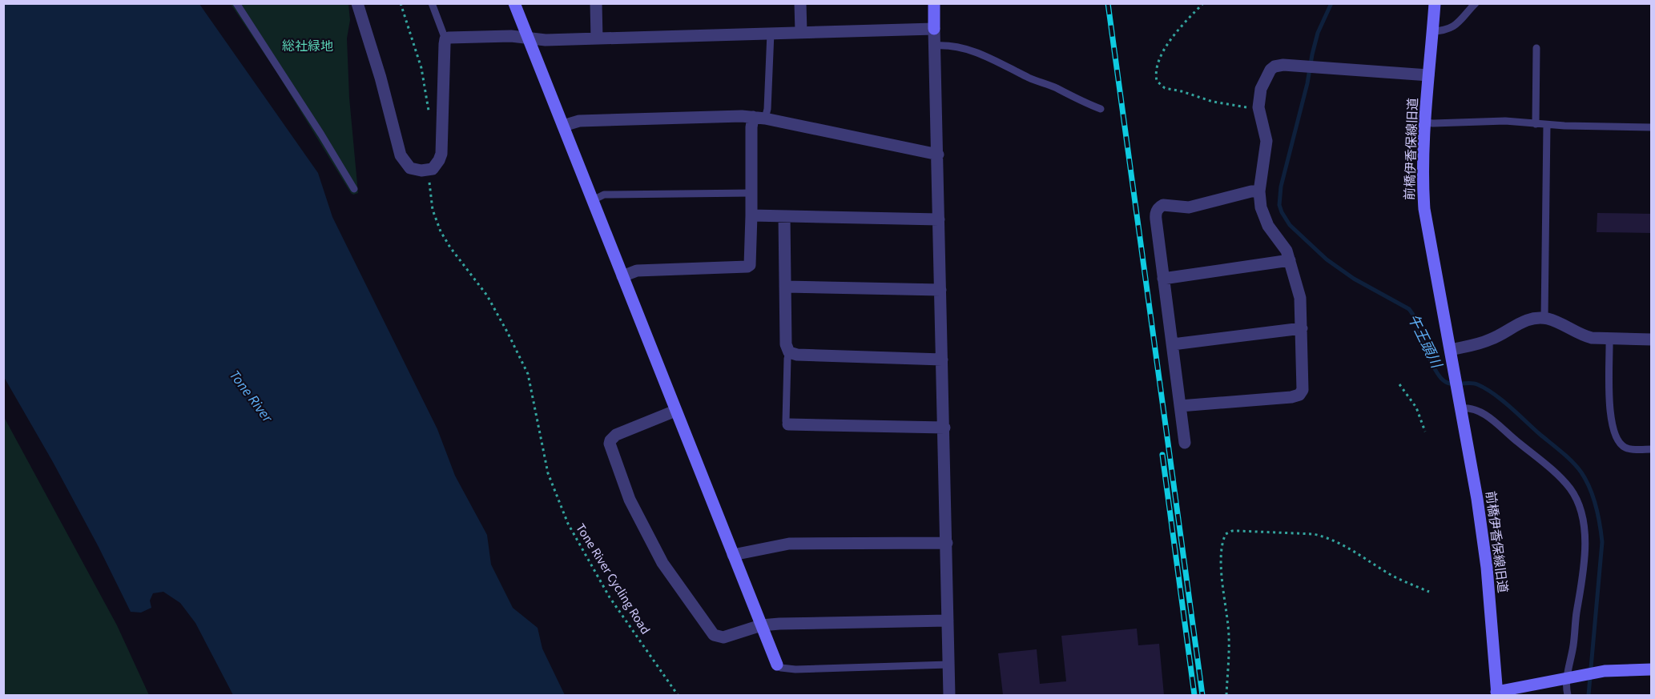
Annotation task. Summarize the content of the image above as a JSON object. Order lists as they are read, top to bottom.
{
  "streets": {
    "street": ["前橋伊香保線旧道"],
    "path": ["Tone River Cycling Road"]
  },
  "water": ["午王頭川", "Tone River"],
  "parks": ["総社緑地"]
}
